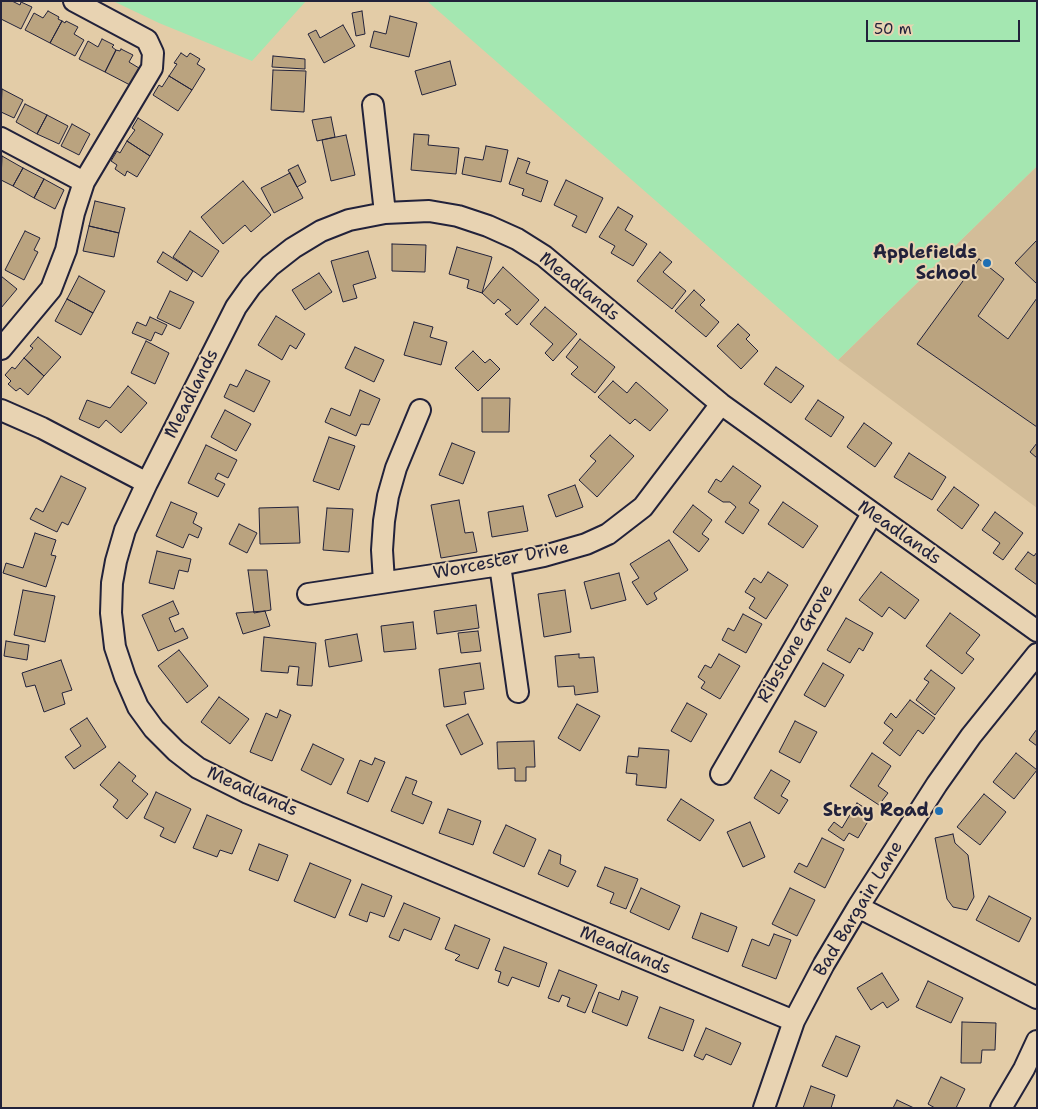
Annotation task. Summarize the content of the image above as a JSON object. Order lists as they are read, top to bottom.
{
  "streets": {
    "street": [
      "Meadlands",
      "Worcester Drive",
      "Ribstone Grove",
      "Bad Bargain Lane"
    ]
  },
  "crossings": [
    ["Meadlands", "Worcester Drive"],
    ["Meadlands", "Ribstone Grove"],
    ["Meadlands", "Bad Bargain Lane"]
  ],
  "places": ["Applefields School", "Stray Road"],
  "scale_bar": "50 m"
}
